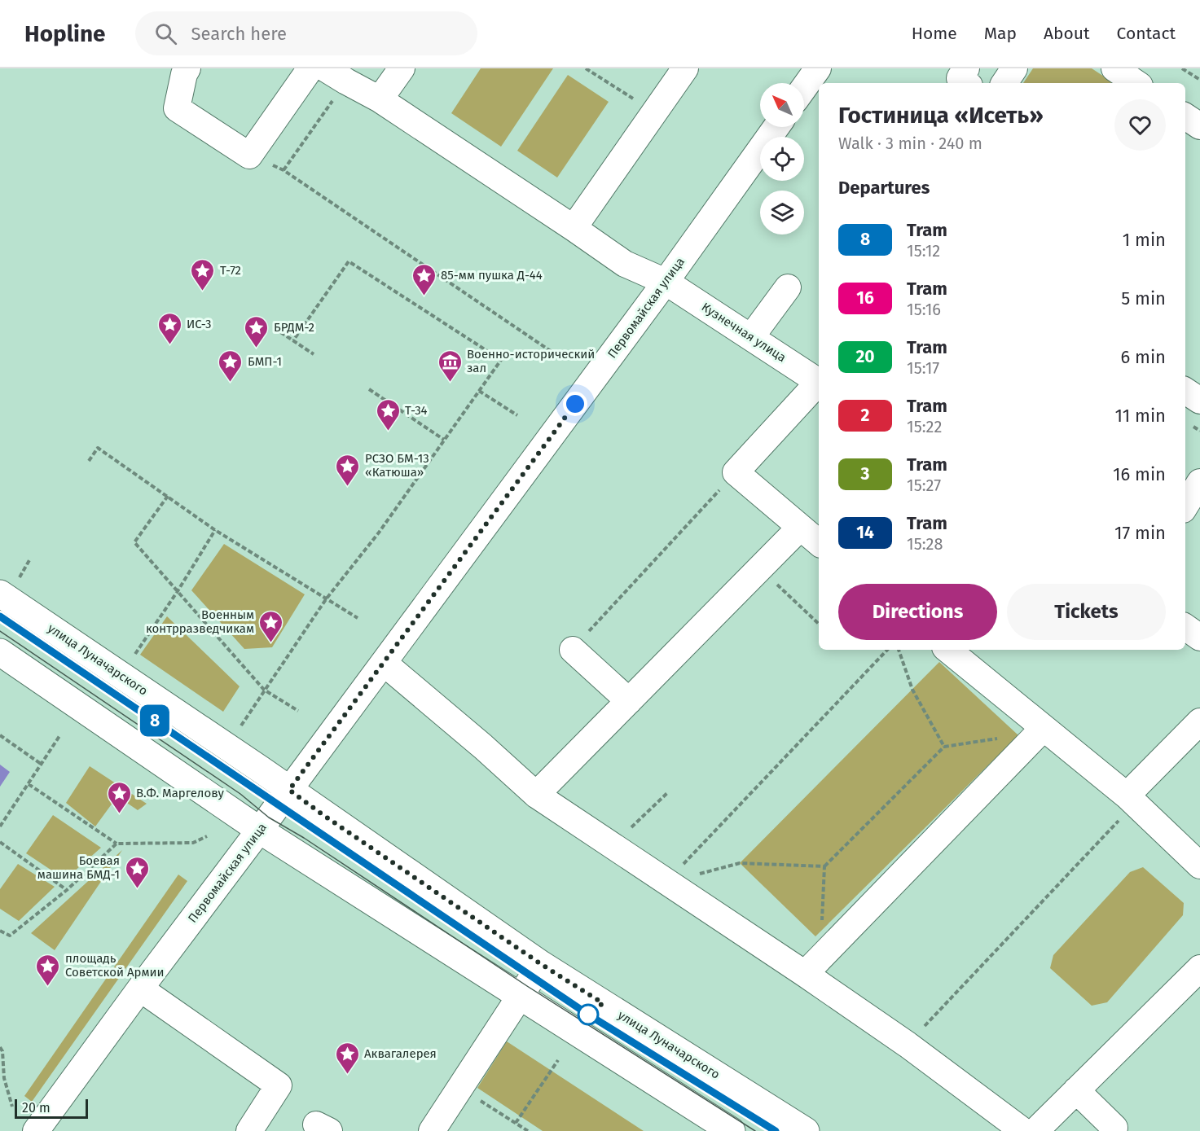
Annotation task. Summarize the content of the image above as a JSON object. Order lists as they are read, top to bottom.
{
  "streets": {
    "main road": ["улица Луначарского"],
    "street": ["Первомайская улица", "Кузнечная улица"]
  },
  "crossings": [
    ["Первомайская улица", "Кузнечная улица"],
    ["Первомайская улица", "улица Луначарского"]
  ],
  "places": {
    "place": [
      "Т-72",
      "85-мм пушка Д-44",
      "ИС-3",
      "БРДМ-2",
      "БМП-1",
      "Т-34",
      "РСЗО БМ-13 «Катюша»",
      "Военным контрразведчикам",
      "В.Ф. Маргелову",
      "Боевая машина БМД-1",
      "площадь Советской Армии",
      "Аквагалерея"
    ],
    "museum": ["Военно-исторический зал"]
  },
  "lines": ["tram line 8"],
  "scale_bar": "20 m",
  "north": "top left",
  "page": {
    "header": "Hopline",
    "search": "Search here",
    "nav": [
      "Home",
      "Map",
      "About",
      "Contact"
    ],
    "on_map": "8",
    "heading": [
      ["Гостиница «Исеть»", "Walk · 3 min · 240 m"],
      "Departures"
    ],
    "list": [
      {
        "mark": "8",
        "name": "Tram",
        "note": "15:12",
        "value": "1 min"
      },
      {
        "mark": "16",
        "name": "Tram",
        "note": "15:16",
        "value": "5 min"
      },
      {
        "mark": "20",
        "name": "Tram",
        "note": "15:17",
        "value": "6 min"
      },
      {
        "mark": "2",
        "name": "Tram",
        "note": "15:22",
        "value": "11 min"
      },
      {
        "mark": "3",
        "name": "Tram",
        "note": "15:27",
        "value": "16 min"
      },
      {
        "mark": "14",
        "name": "Tram",
        "note": "15:28",
        "value": "17 min"
      }
    ],
    "buttons": ["Directions", "Tickets"],
    "scale": "20 m"
  }
}
